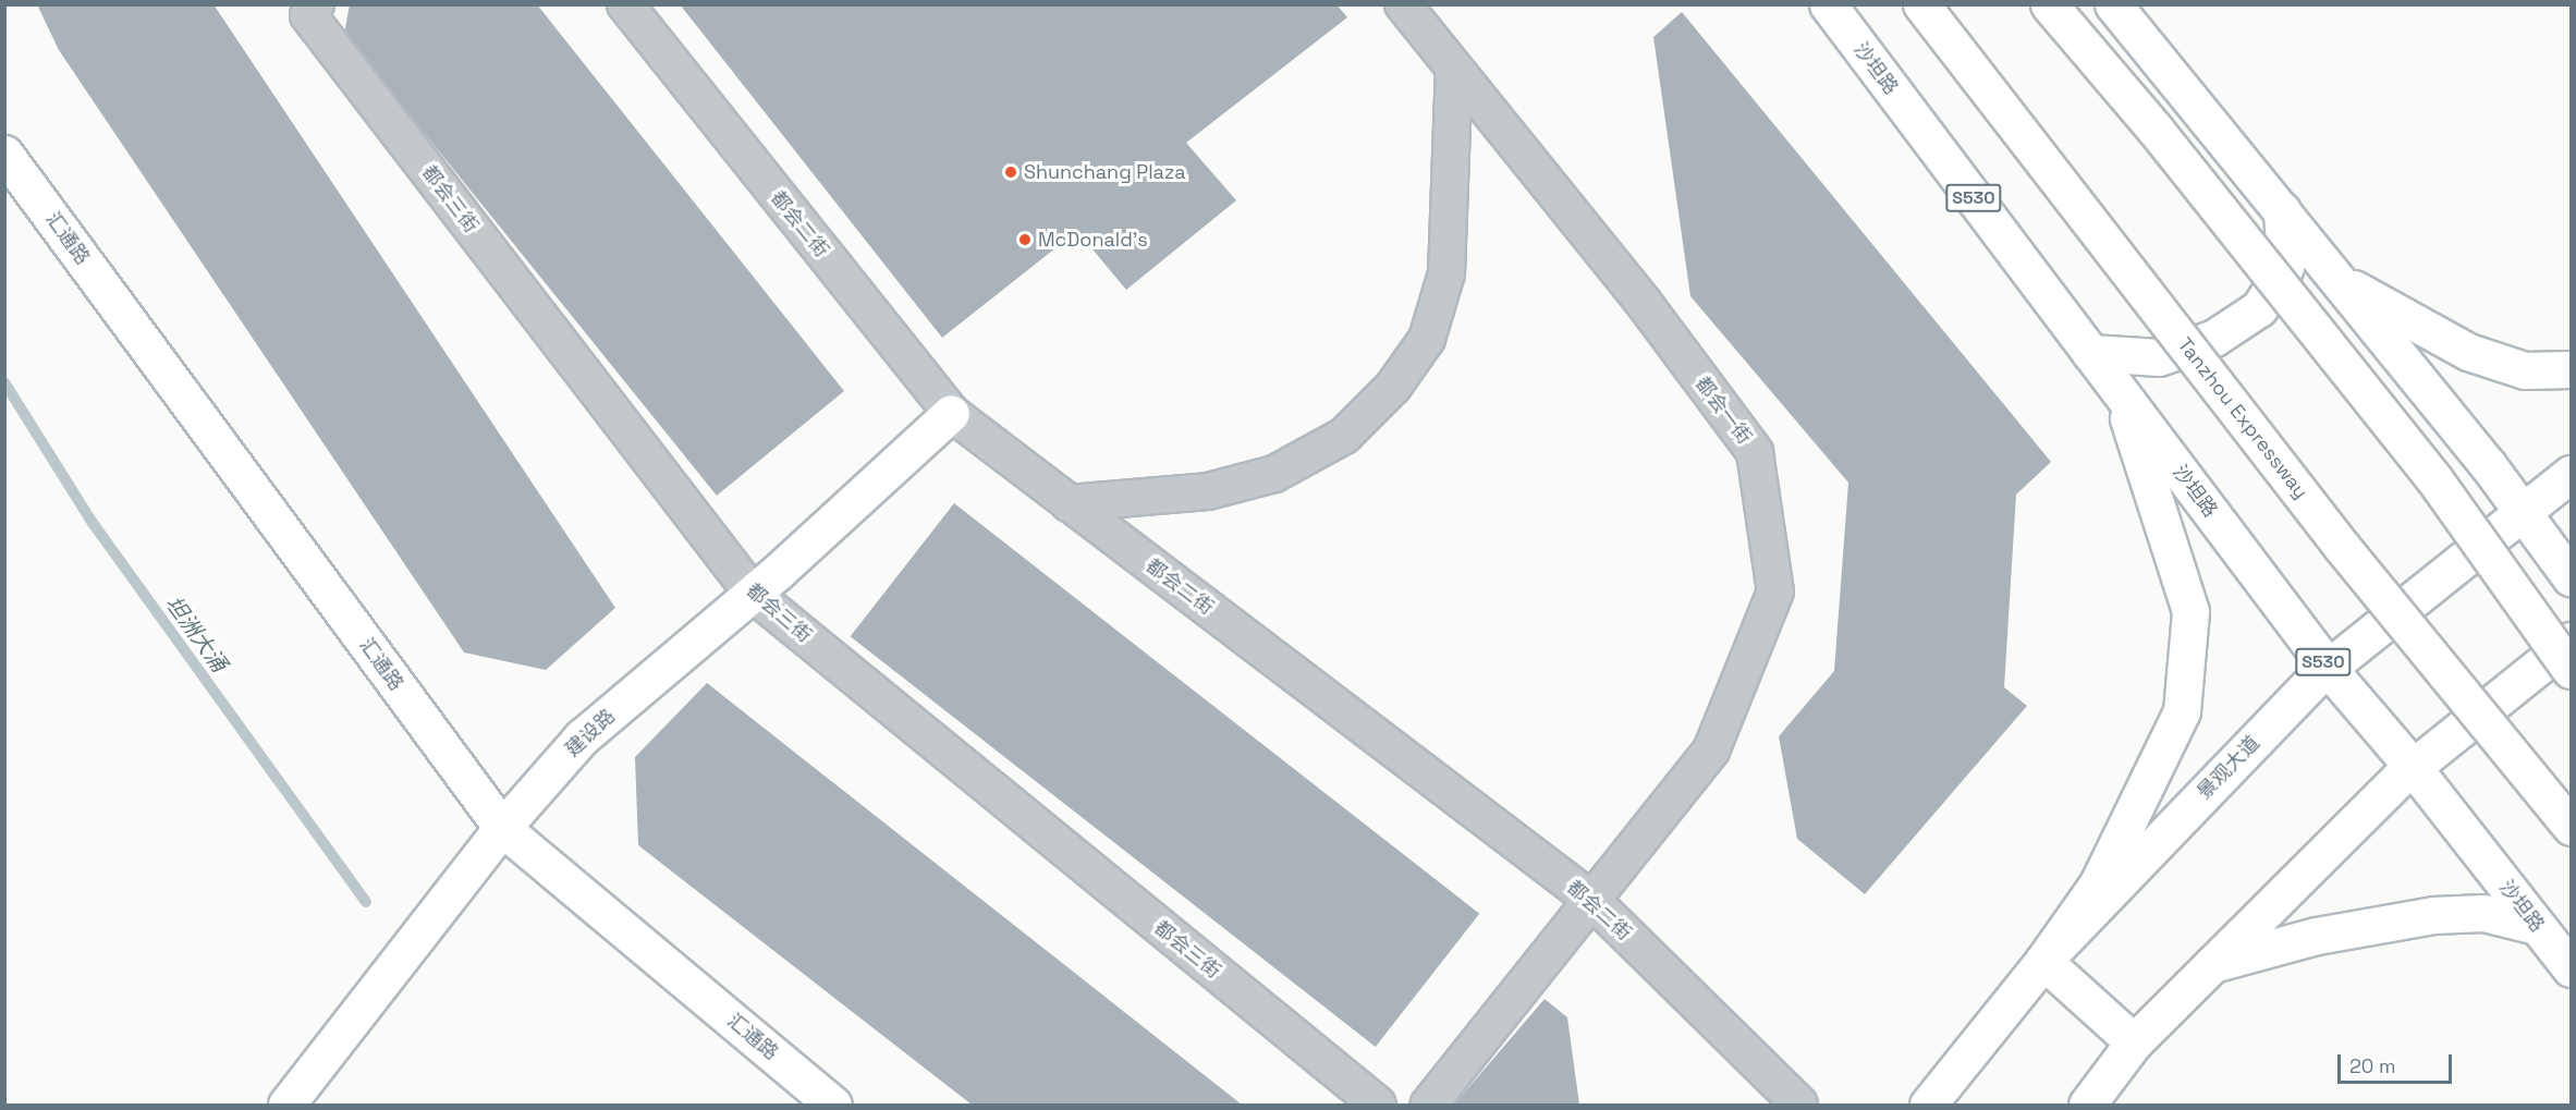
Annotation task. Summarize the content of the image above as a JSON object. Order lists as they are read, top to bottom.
{
  "streets": {
    "main road": [
      "沙坦路",
      "S530",
      "汇通路",
      "Tanzhou Expressway",
      "建设路",
      "景观大道"
    ],
    "street": ["都会三街", "都会二街", "都会一街"]
  },
  "crossings": [
    ["沙坦路", "景观大道"],
    ["都会三街", "建设路"],
    ["都会二街", "都会一街"],
    ["都会二街", "建设路"],
    ["汇通路", "建设路"]
  ],
  "water": ["坦洲大涌"],
  "places": ["Shunchang Plaza", "McDonald's"],
  "scale_bar": "20 m"
}
